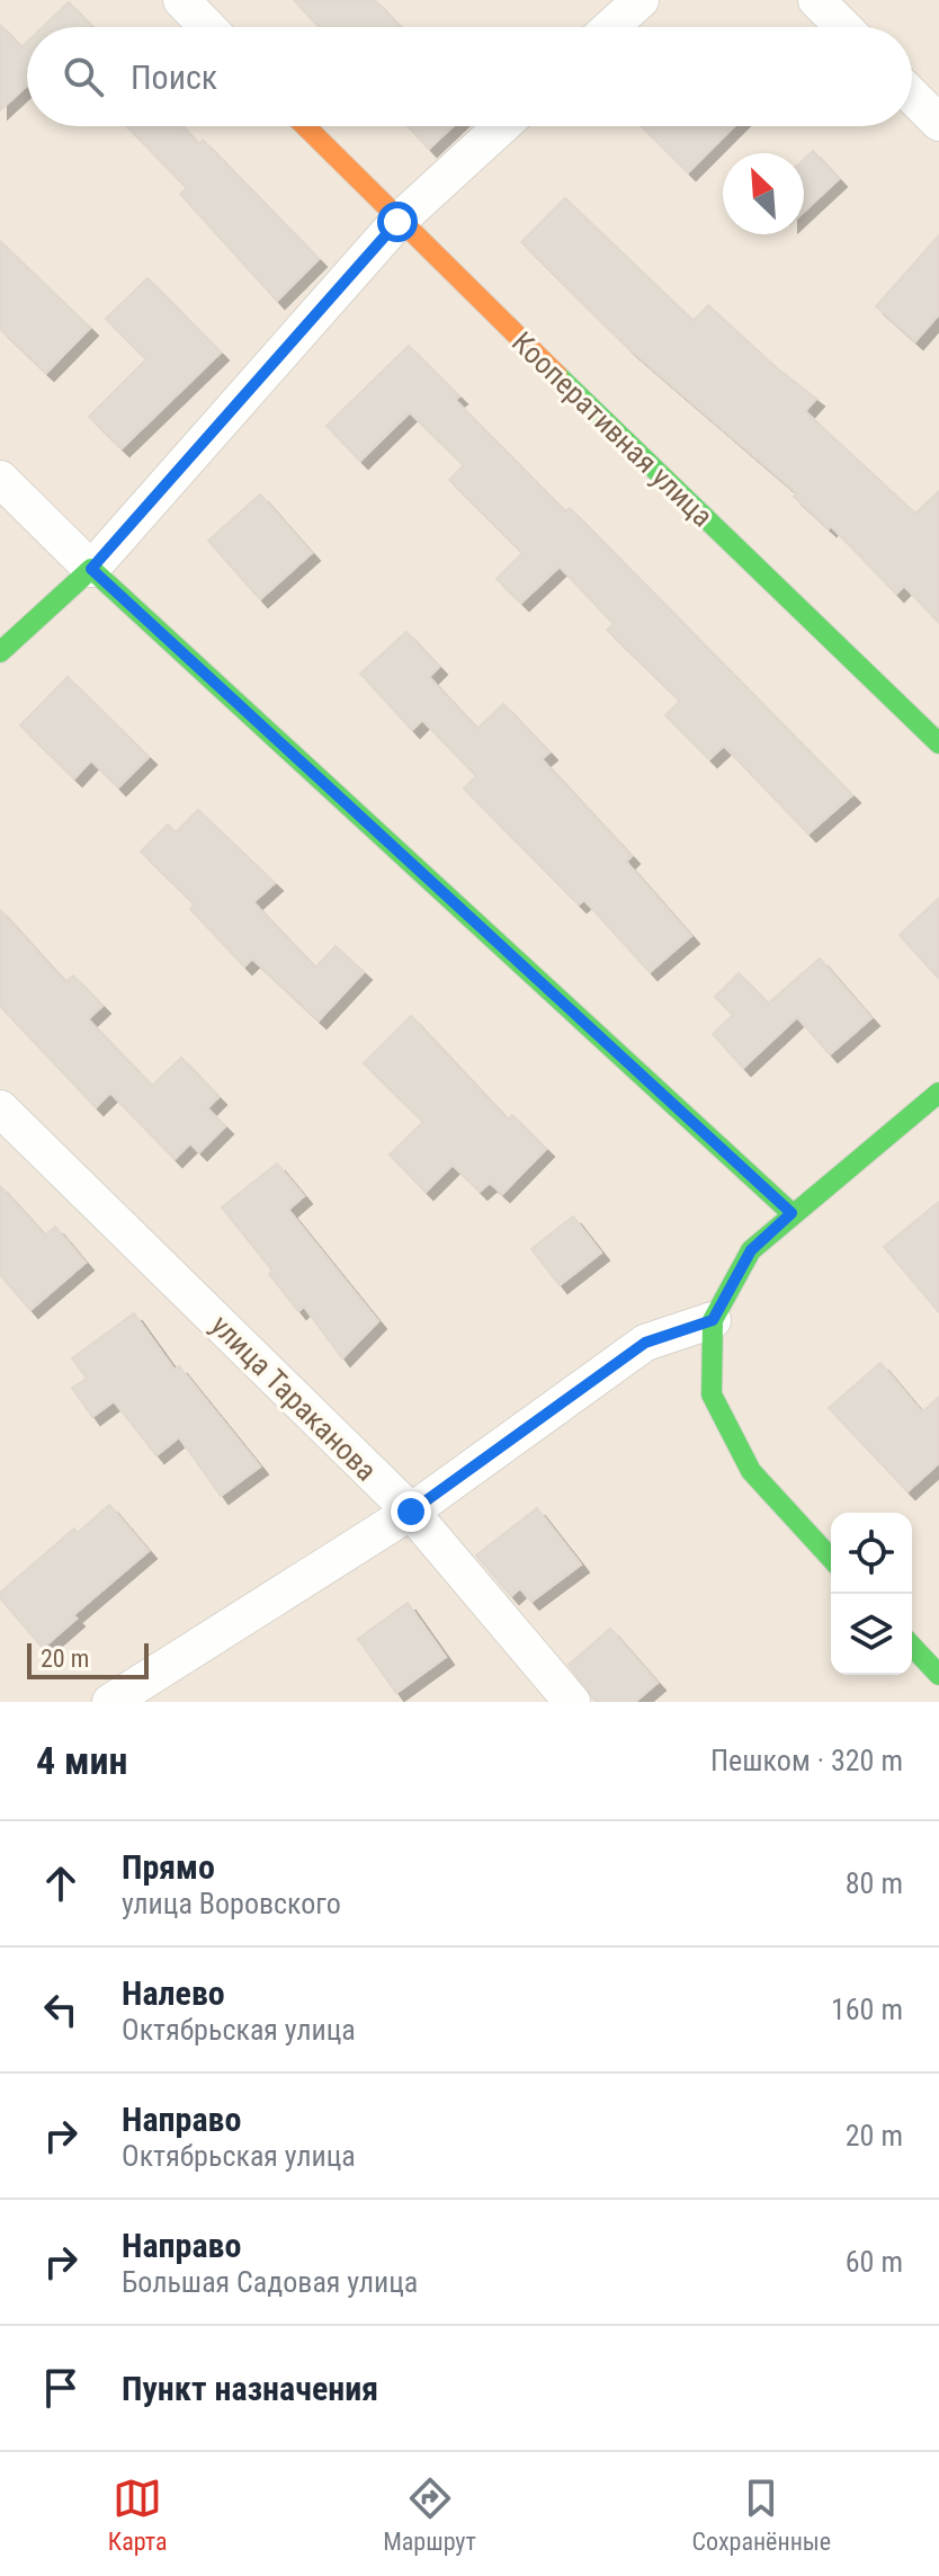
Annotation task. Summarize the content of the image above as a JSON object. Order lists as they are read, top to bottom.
{
  "streets": {
    "street": ["Кооперативная улица", "улица Тараканова"]
  },
  "scale_bar": "20 m",
  "north": "top left",
  "page": {
    "search": "Поиск",
    "scale": "20 m",
    "heading": ["4 мин", "Пешком · 320 m"],
    "list": [
      ["Прямо", "улица Воровского", "80 m"],
      ["Налево", "Октябрьская улица", "160 m"],
      ["Направо", "Октябрьская улица", "20 m"],
      ["Направо", "Большая Садовая улица", "60 m"],
      "Пункт назначения"
    ],
    "nav": ["Карта", "Маршрут", "Сохранённые"]
  }
}
